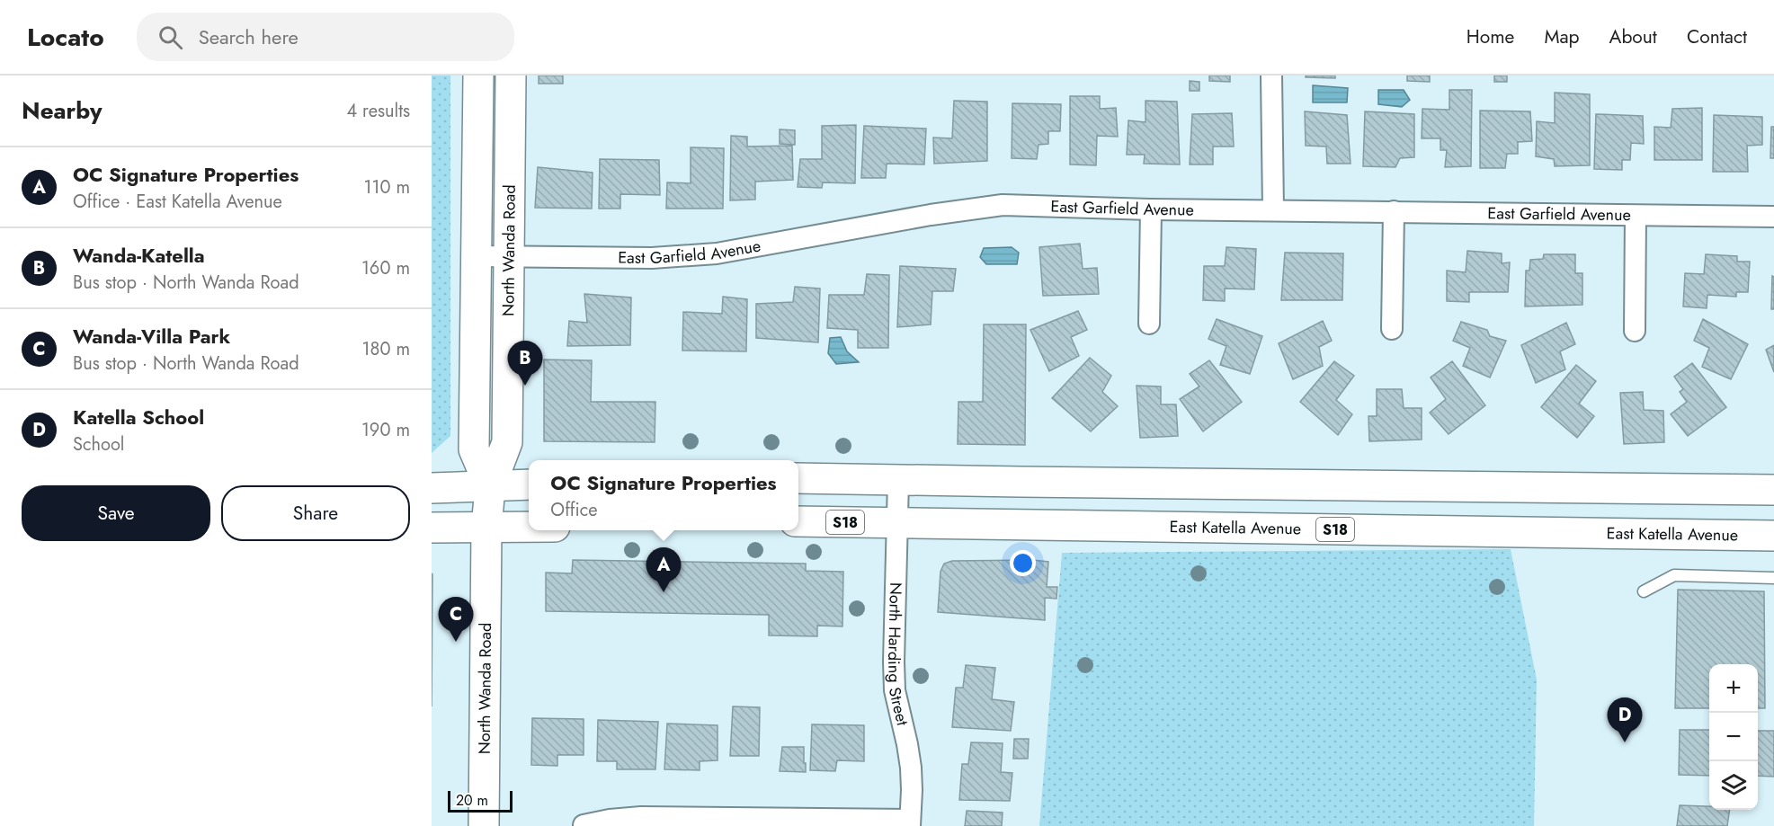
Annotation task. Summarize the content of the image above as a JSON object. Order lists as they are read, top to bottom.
{
  "streets": {
    "main road": ["North Wanda Road", "S18", "East Katella Avenue"],
    "street": ["East Garfield Avenue", "North Harding Street"]
  },
  "crossings": [
    ["East Garfield Avenue", "North Wanda Road"],
    ["East Katella Avenue", "North Harding Street"]
  ],
  "scale_bar": "20 m",
  "page": {
    "header": "Locato",
    "search": "Search here",
    "nav": [
      "Home",
      "Map",
      "About",
      "Contact"
    ],
    "heading": ["Nearby", "4 results"],
    "list": [
      {
        "mark": "A",
        "name": "OC Signature Properties",
        "note": "Office · East Katella Avenue",
        "value": "110 m"
      },
      {
        "mark": "B",
        "name": "Wanda-Katella",
        "note": "Bus stop · North Wanda Road",
        "value": "160 m"
      },
      {
        "mark": "C",
        "name": "Wanda-Villa Park",
        "note": "Bus stop · North Wanda Road",
        "value": "180 m"
      },
      {
        "mark": "D",
        "name": "Katella School",
        "note": "School",
        "value": "190 m"
      }
    ],
    "pins": [
      "B",
      "A",
      "C",
      "D"
    ],
    "popup": ["OC Signature Properties", "Office"],
    "buttons": ["Save", "Share"],
    "map_buttons": ["+", "−"],
    "scale": "20 m"
  }
}
